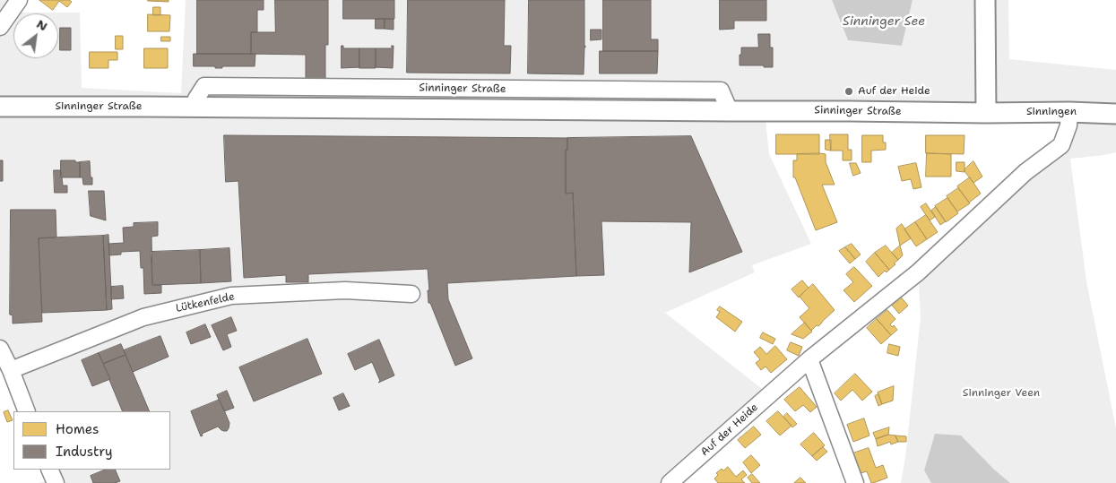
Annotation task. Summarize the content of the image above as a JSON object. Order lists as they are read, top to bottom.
{
  "streets": {
    "main road": ["Sinninger Straße", "Sinningen"],
    "street": ["Lütkenfelde", "Auf der Heide"]
  },
  "crossings": [
    ["Sinninger Straße", "Sinningen"],
    ["Sinningen", "Auf der Heide"]
  ],
  "water": ["Sinninger See"],
  "parks": ["Sinninger Veen"],
  "places": ["Auf der Heide"],
  "legend": ["Homes", "Industry"],
  "north": "top right"
}
